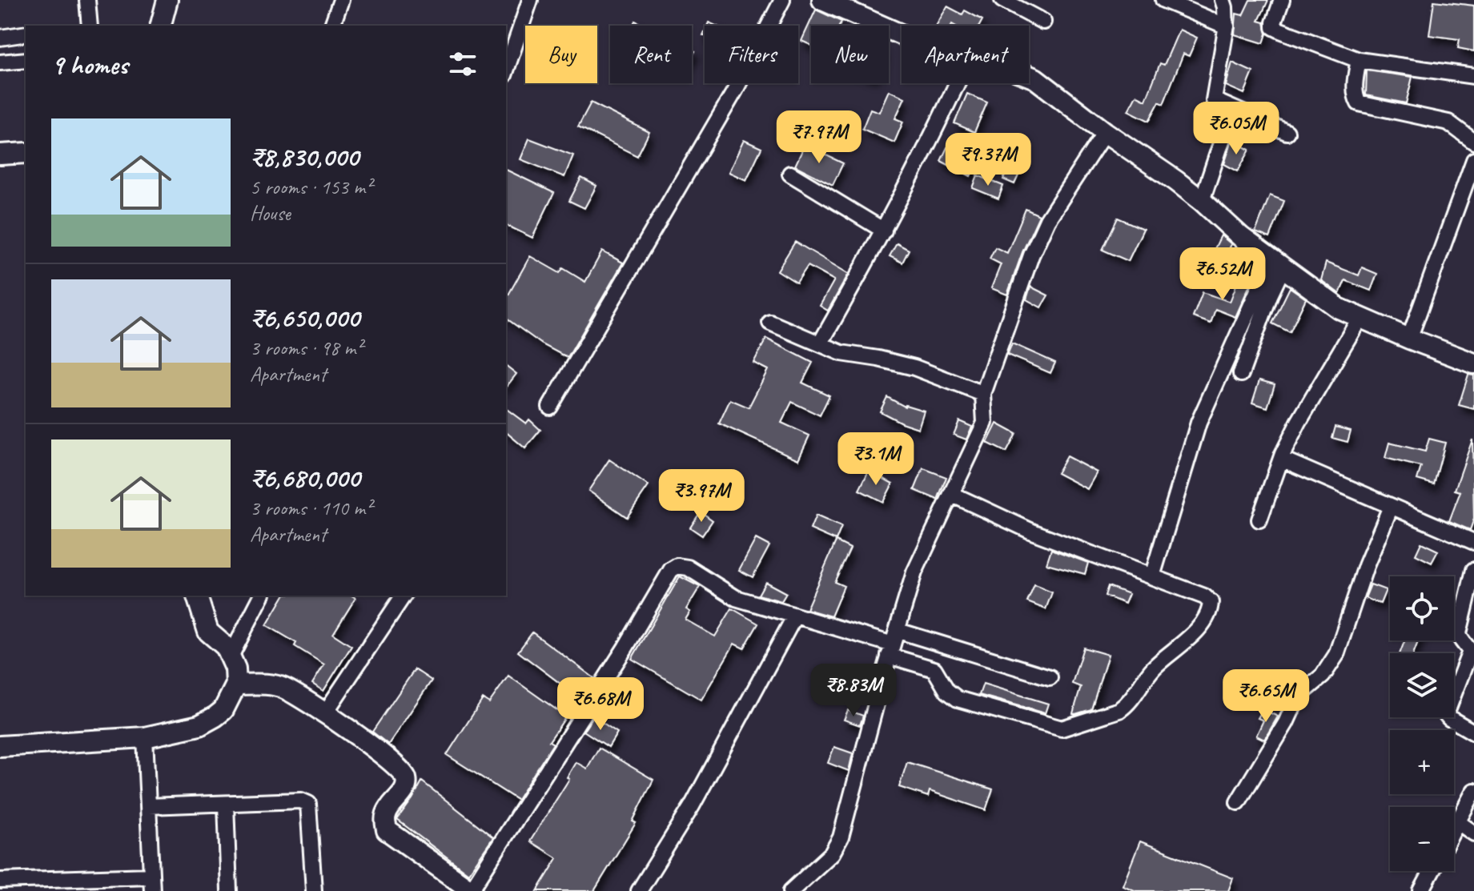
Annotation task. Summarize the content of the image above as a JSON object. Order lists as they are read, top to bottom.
{
  "page": {
    "chip": [
      "Buy",
      "Rent",
      "Filters",
      "New",
      "Apartment"
    ],
    "heading": "9 homes",
    "price": [
      "₹6.05M",
      "₹7.97M",
      "₹9.37M",
      "₹6.52M",
      "₹3.1M",
      "₹3.97M",
      "₹8.83M",
      "₹6.65M",
      "₹6.68M"
    ],
    "list": [
      {
        "name": "₹8,830,000",
        "note": "5 rooms · 153 m² · House"
      },
      {
        "name": "₹6,650,000",
        "note": "3 rooms · 98 m² · Apartment"
      },
      {
        "name": "₹6,680,000",
        "note": "3 rooms · 110 m² · Apartment"
      }
    ],
    "map_buttons": ["+", "−"]
  }
}
